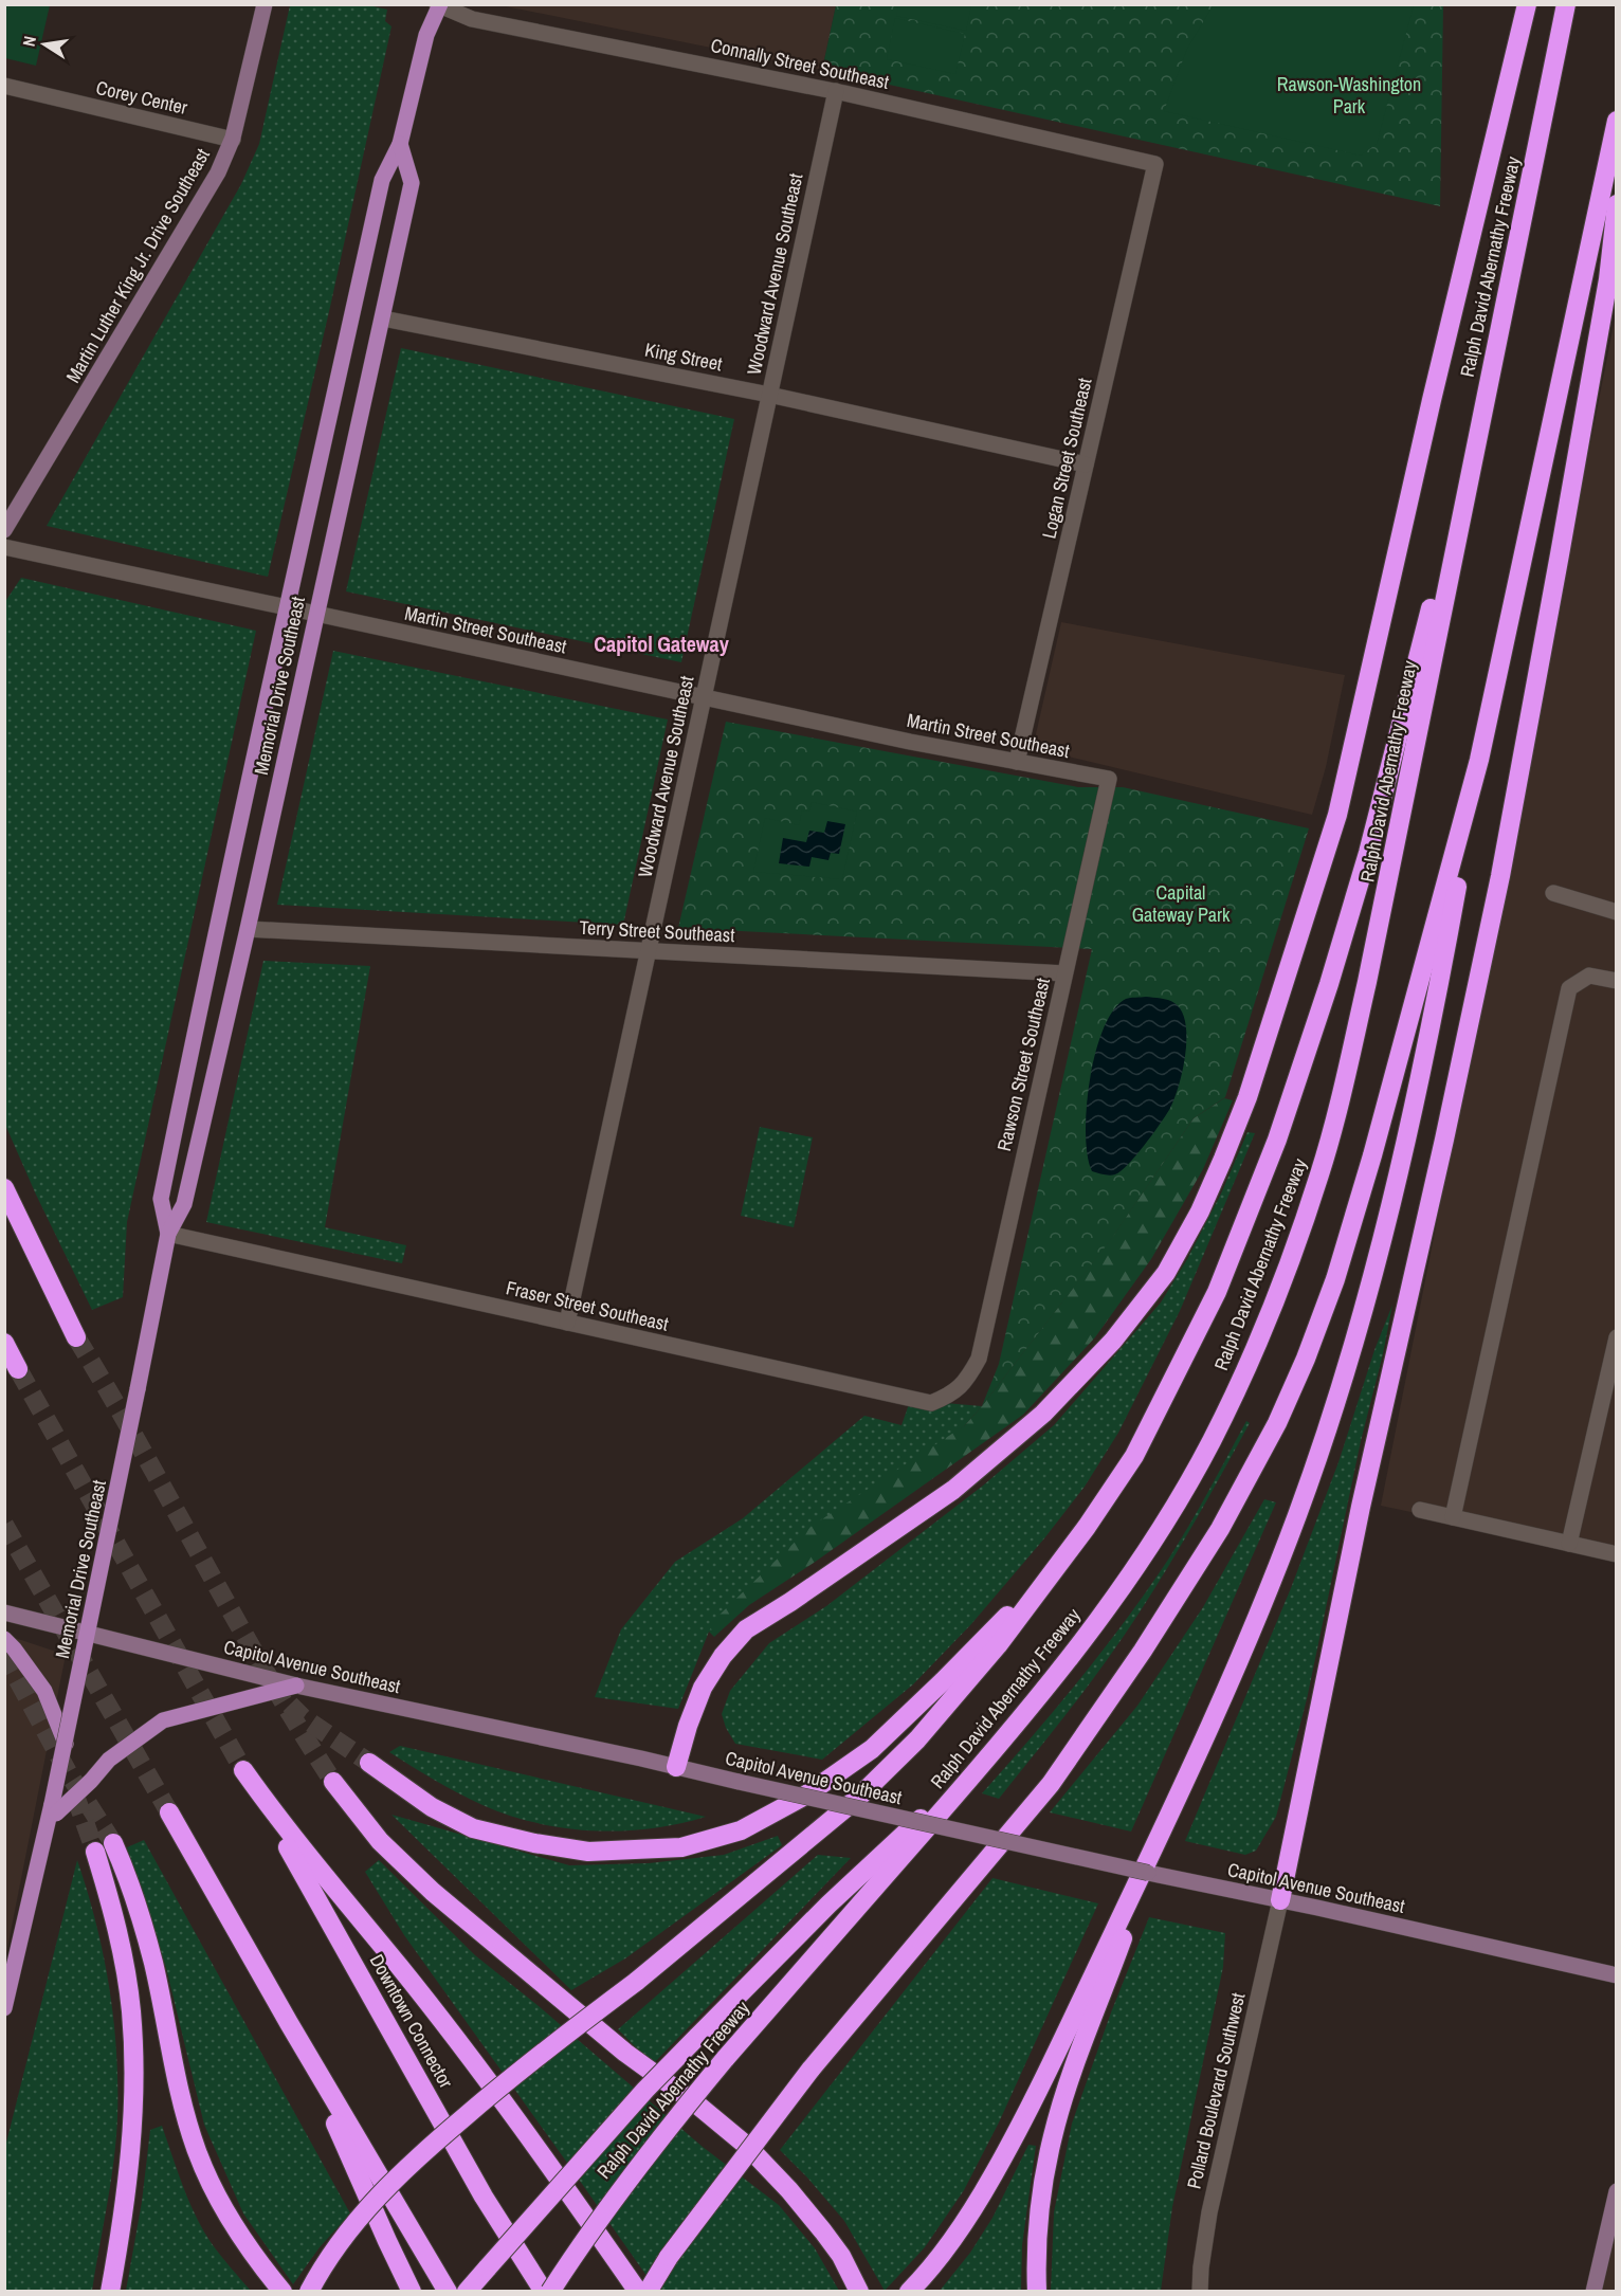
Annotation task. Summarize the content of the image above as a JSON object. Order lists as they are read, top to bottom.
{
  "streets": {
    "highway": ["Ralph David Abernathy Freeway", "Downtown Connector"],
    "main road": ["Martin Luther King Jr. Drive Southeast", "Memorial Drive Southeast", "Capitol Avenue Southeast"],
    "street": [
      "Connally Street Southeast",
      "Corey Center",
      "Woodward Avenue Southeast",
      "King Street",
      "Logan Street Southeast",
      "Martin Street Southeast",
      "Terry Street Southeast",
      "Rawson Street Southeast",
      "Fraser Street Southeast",
      "Pollard Boulevard Southwest"
    ]
  },
  "crossings": [
    ["Connally Street Southeast", "Woodward Avenue Southeast"],
    ["Connally Street Southeast", "Logan Street Southeast"],
    ["Connally Street Southeast", "Memorial Drive Southeast"],
    ["Corey Center", "Martin Luther King Jr. Drive Southeast"],
    ["Woodward Avenue Southeast", "King Street"],
    ["Woodward Avenue Southeast", "Martin Street Southeast"],
    ["Woodward Avenue Southeast", "Terry Street Southeast"],
    ["Woodward Avenue Southeast", "Fraser Street Southeast"],
    ["King Street", "Logan Street Southeast"],
    ["King Street", "Memorial Drive Southeast"],
    ["Logan Street Southeast", "Martin Street Southeast"],
    ["Martin Street Southeast", "Memorial Drive Southeast"],
    ["Martin Street Southeast", "Rawson Street Southeast"],
    ["Memorial Drive Southeast", "Terry Street Southeast"],
    ["Memorial Drive Southeast", "Fraser Street Southeast"],
    ["Memorial Drive Southeast", "Capitol Avenue Southeast"],
    ["Terry Street Southeast", "Rawson Street Southeast"],
    ["Rawson Street Southeast", "Fraser Street Southeast"],
    ["Capitol Avenue Southeast", "Pollard Boulevard Southwest"]
  ],
  "districts": ["Capitol Gateway"],
  "parks": ["Rawson-Washington Park", "Capital Gateway Park"],
  "north": "left"
}
